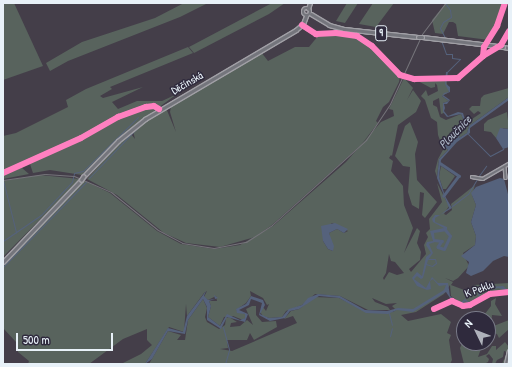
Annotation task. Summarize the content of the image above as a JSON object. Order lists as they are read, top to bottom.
{
  "streets": {
    "main road": ["9", "Děčínská"],
    "street": ["K Peklu"]
  },
  "water": ["Ploučnice"],
  "scale_bar": "500 m",
  "north": "top left"
}
